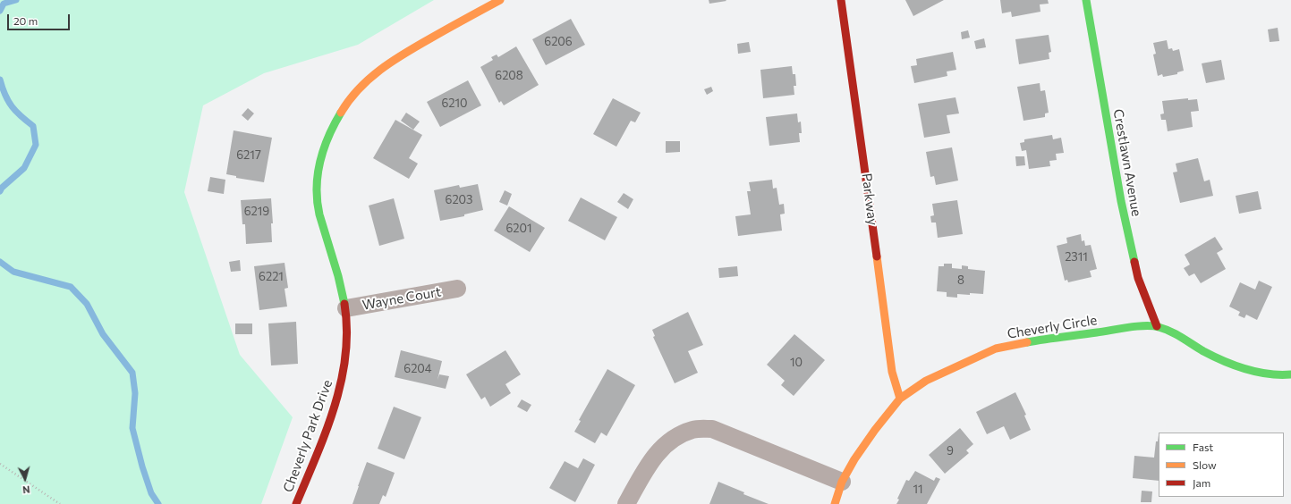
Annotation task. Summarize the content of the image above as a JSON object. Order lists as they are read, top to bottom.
{
  "streets": {
    "street": [
      "Crestlawn Avenue",
      "Parkway",
      "Wayne Court",
      "Cheverly Circle",
      "Cheverly Park Drive"
    ]
  },
  "crossings": [
    ["Crestlawn Avenue", "Cheverly Circle"],
    ["Parkway", "Cheverly Circle"],
    ["Wayne Court", "Cheverly Park Drive"]
  ],
  "house_numbers": [
    "6206",
    "6208",
    "6210",
    "6217",
    "6203",
    "6219",
    "6201",
    "2311",
    "6221",
    "8",
    "10",
    "6204",
    "9",
    "11"
  ],
  "legend": ["Fast", "Slow", "Jam"],
  "scale_bar": "20 m",
  "north": "bottom"
}
